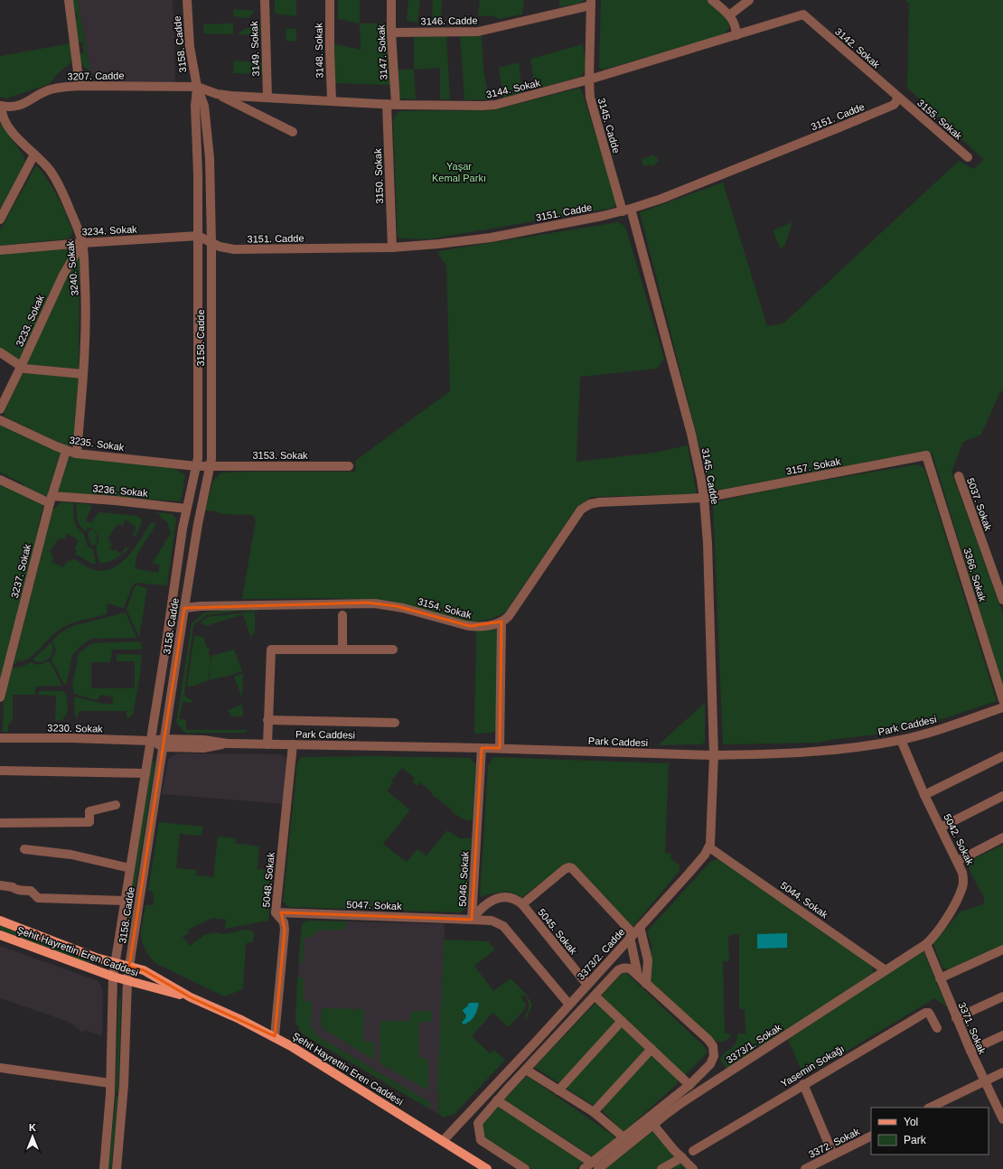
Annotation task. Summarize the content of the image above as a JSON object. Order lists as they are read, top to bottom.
{
  "streets": {
    "main road": ["Şehit Hayrettin Eren Caddesi"],
    "street": [
      "3146. Cadde",
      "3158. Cadde",
      "3142. Sokak",
      "3149. Sokak",
      "3148. Sokak",
      "3147. Sokak",
      "3207. Cadde",
      "3144. Sokak",
      "3151. Cadde",
      "3155. Sokak",
      "3145. Cadde",
      "3150. Sokak",
      "3234. Sokak",
      "3240. Sokak",
      "3233. Sokak",
      "3235. Sokak",
      "3153. Sokak",
      "3157. Sokak",
      "3236. Sokak",
      "5037. Sokak",
      "3237. Sokak",
      "3366. Sokak",
      "3154. Sokak",
      "Park Caddesi",
      "3230. Sokak",
      "5042. Sokak",
      "5046. Sokak",
      "5048. Sokak",
      "5044. Sokak",
      "5047. Sokak",
      "5045. Sokak",
      "3373/2. Cadde",
      "3371. Sokak",
      "3373/1. Sokak",
      "Yasemin Sokağı",
      "3372. Sokak"
    ]
  },
  "crossings": [
    ["3146. Cadde", "3147. Sokak"],
    ["3146. Cadde", "3145. Cadde"],
    ["3158. Cadde", "3207. Cadde"],
    ["3158. Cadde", "3144. Sokak"],
    ["3158. Cadde", "3151. Cadde"],
    ["3158. Cadde", "3234. Sokak"],
    ["3158. Cadde", "3235. Sokak"],
    ["3158. Cadde", "3153. Sokak"],
    ["3158. Cadde", "3236. Sokak"],
    ["3158. Cadde", "3154. Sokak"],
    ["3158. Cadde", "Park Caddesi"],
    ["3158. Cadde", "3230. Sokak"],
    ["3158. Cadde", "Şehit Hayrettin Eren Caddesi"],
    ["3142. Sokak", "3144. Sokak"],
    ["3142. Sokak", "3151. Cadde"],
    ["3142. Sokak", "3155. Sokak"],
    ["3149. Sokak", "3144. Sokak"],
    ["3148. Sokak", "3144. Sokak"],
    ["3147. Sokak", "3144. Sokak"],
    ["3147. Sokak", "3150. Sokak"],
    ["3207. Cadde", "3144. Sokak"],
    ["3207. Cadde", "3240. Sokak"],
    ["3144. Sokak", "3145. Cadde"],
    ["3144. Sokak", "3150. Sokak"],
    ["3151. Cadde", "3155. Sokak"],
    ["3151. Cadde", "3145. Cadde"],
    ["3151. Cadde", "3150. Sokak"],
    ["3151. Cadde", "3234. Sokak"],
    ["3145. Cadde", "3157. Sokak"],
    ["3145. Cadde", "Park Caddesi"],
    ["3234. Sokak", "3240. Sokak"],
    ["3234. Sokak", "3233. Sokak"],
    ["3240. Sokak", "3233. Sokak"],
    ["3240. Sokak", "3235. Sokak"],
    ["3235. Sokak", "3153. Sokak"],
    ["3235. Sokak", "3237. Sokak"],
    ["3157. Sokak", "3366. Sokak"],
    ["3236. Sokak", "3237. Sokak"],
    ["Park Caddesi", "3230. Sokak"],
    ["Park Caddesi", "5042. Sokak"],
    ["Park Caddesi", "5046. Sokak"],
    ["Park Caddesi", "5048. Sokak"],
    ["5042. Sokak", "3371. Sokak"],
    ["5042. Sokak", "3373/1. Sokak"],
    ["5046. Sokak", "5047. Sokak"],
    ["5046. Sokak", "5045. Sokak"],
    ["5046. Sokak", "3373/2. Cadde"],
    ["5048. Sokak", "5047. Sokak"],
    ["5048. Sokak", "Şehit Hayrettin Eren Caddesi"],
    ["5044. Sokak", "3373/2. Cadde"],
    ["5044. Sokak", "3373/1. Sokak"],
    ["5047. Sokak", "5045. Sokak"],
    ["5045. Sokak", "3373/2. Cadde"],
    ["Şehit Hayrettin Eren Caddesi", "3373/2. Cadde"],
    ["3371. Sokak", "3373/1. Sokak"]
  ],
  "parks": ["Yaşar Kemal Parkı"],
  "legend": ["Yol", "Park"],
  "north": "top"
}
